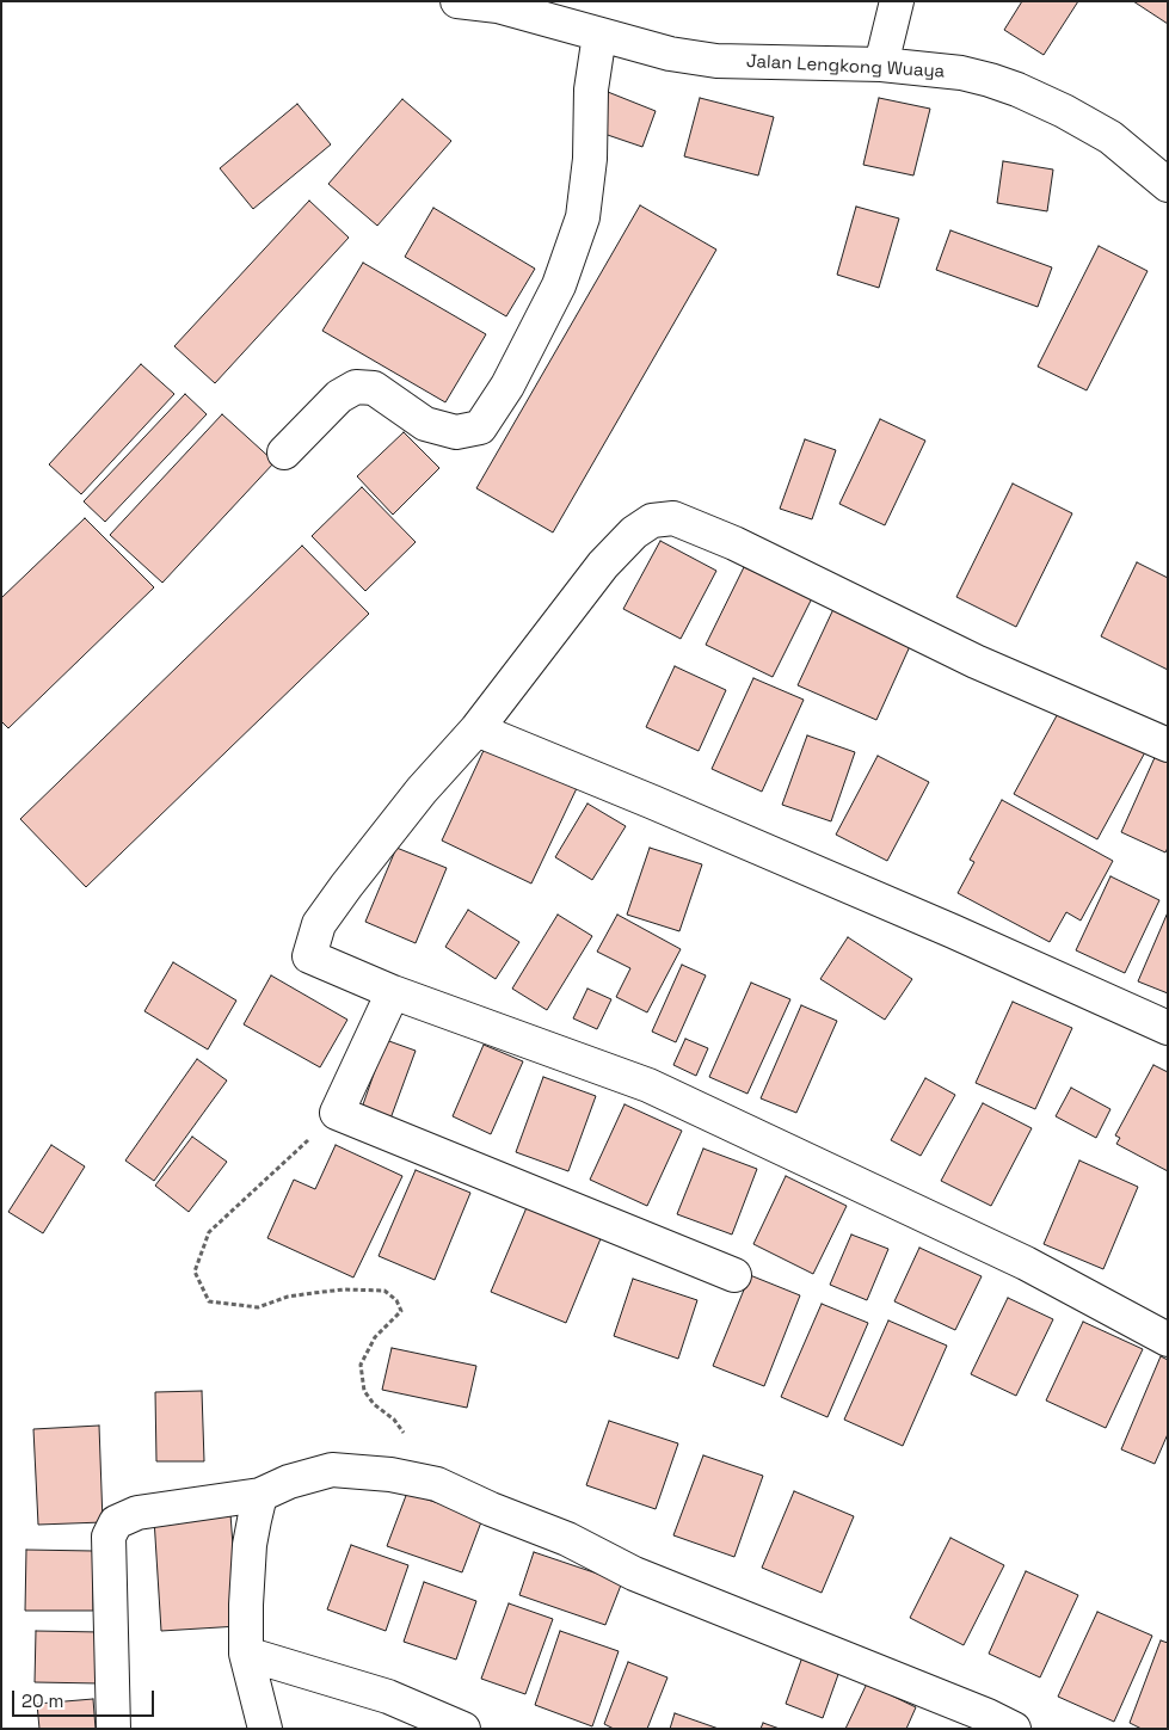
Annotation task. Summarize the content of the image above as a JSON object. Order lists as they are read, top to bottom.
{
  "streets": {
    "street": ["Jalan Lengkong Wuaya"]
  },
  "scale_bar": "20 m"
}
